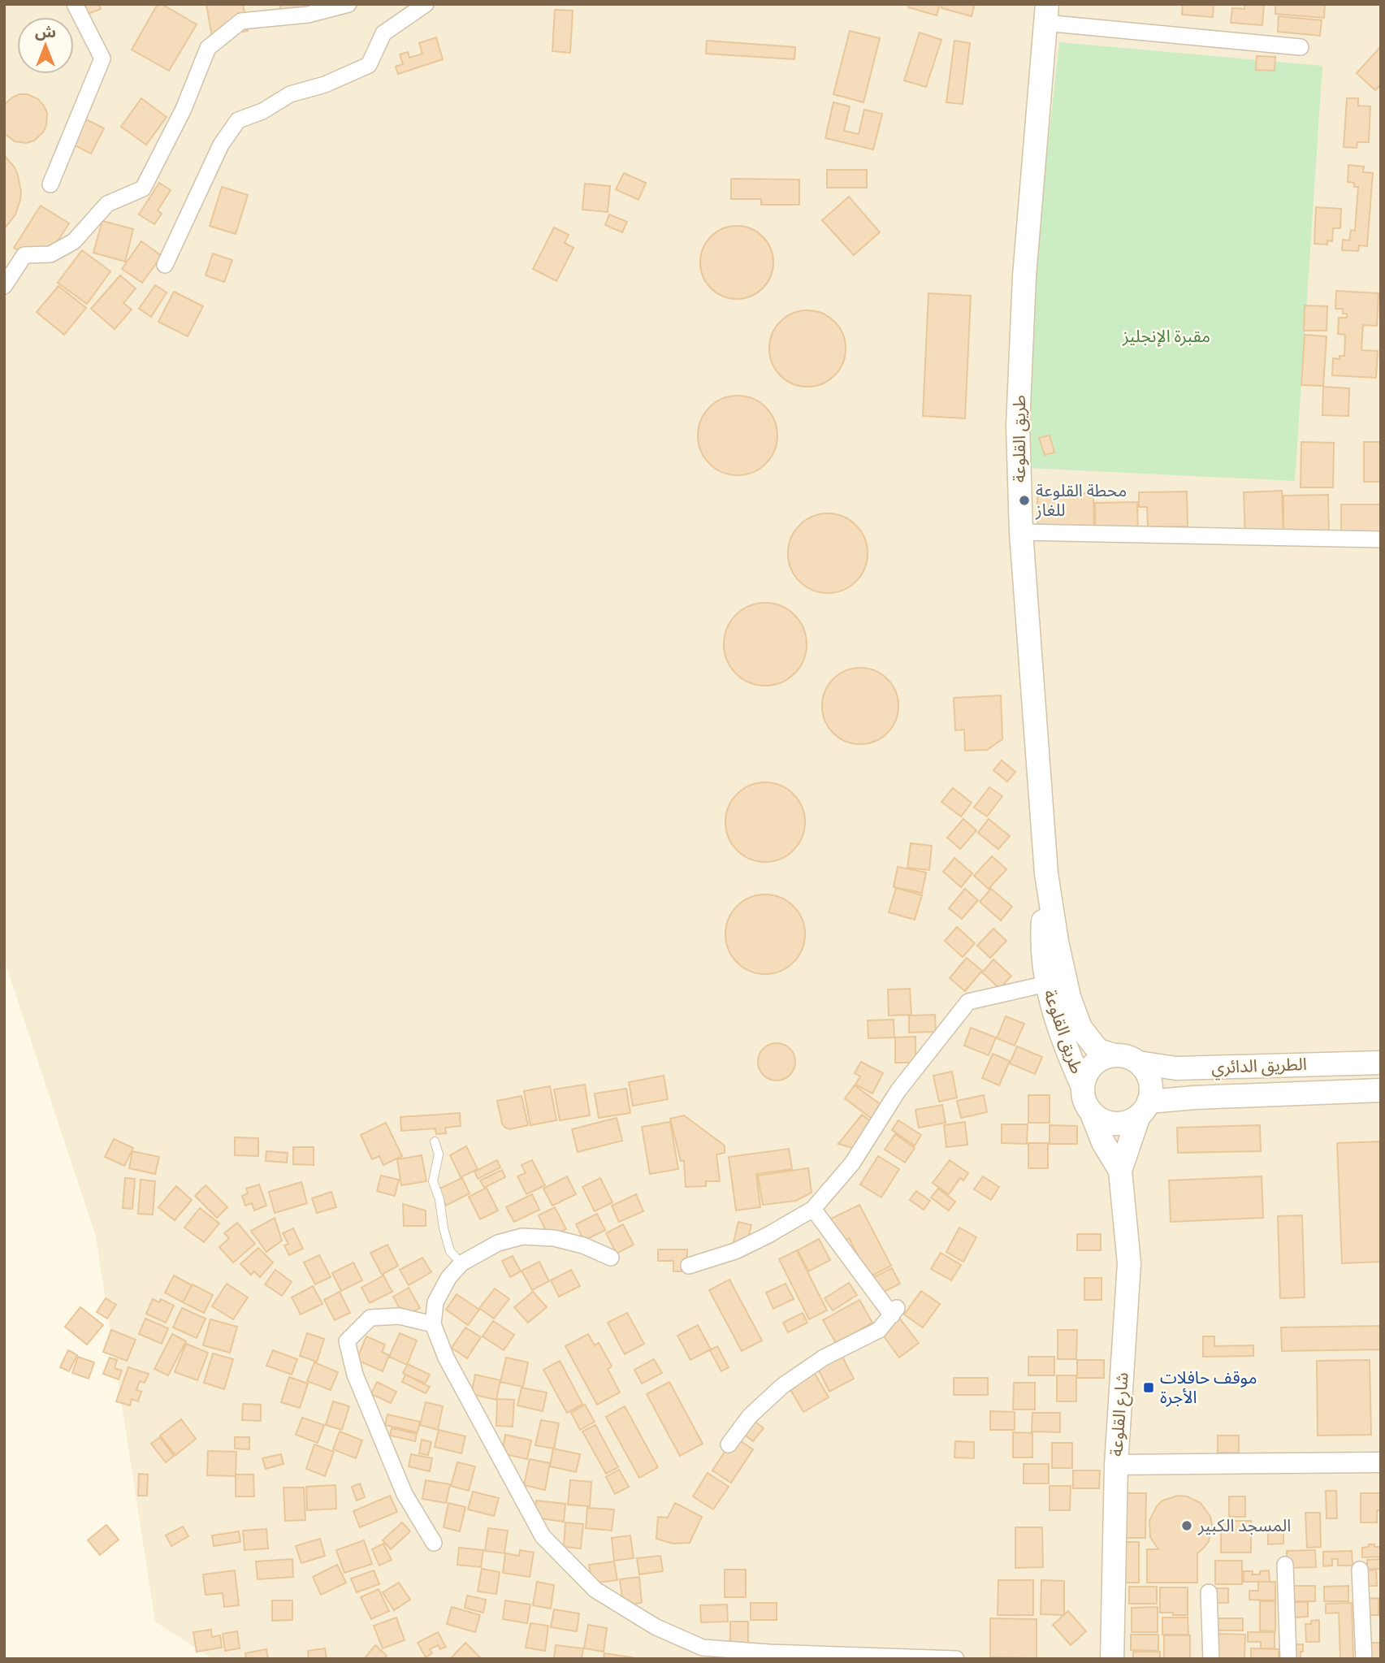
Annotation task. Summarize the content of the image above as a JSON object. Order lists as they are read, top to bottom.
{
  "streets": {
    "main road": ["طريق القلوعة", "الطريق الدائري", "شارع القلوعة"]
  },
  "crossings": [
    ["طريق القلوعة", "الطريق الدائري"]
  ],
  "parks": ["مقبرة الإنجليز"],
  "places": {
    "other": ["محطة القلوعة للغاز", "المسجد الكبير"],
    "transit": ["موقف حافلات الأجرة"]
  },
  "north": "top"
}
